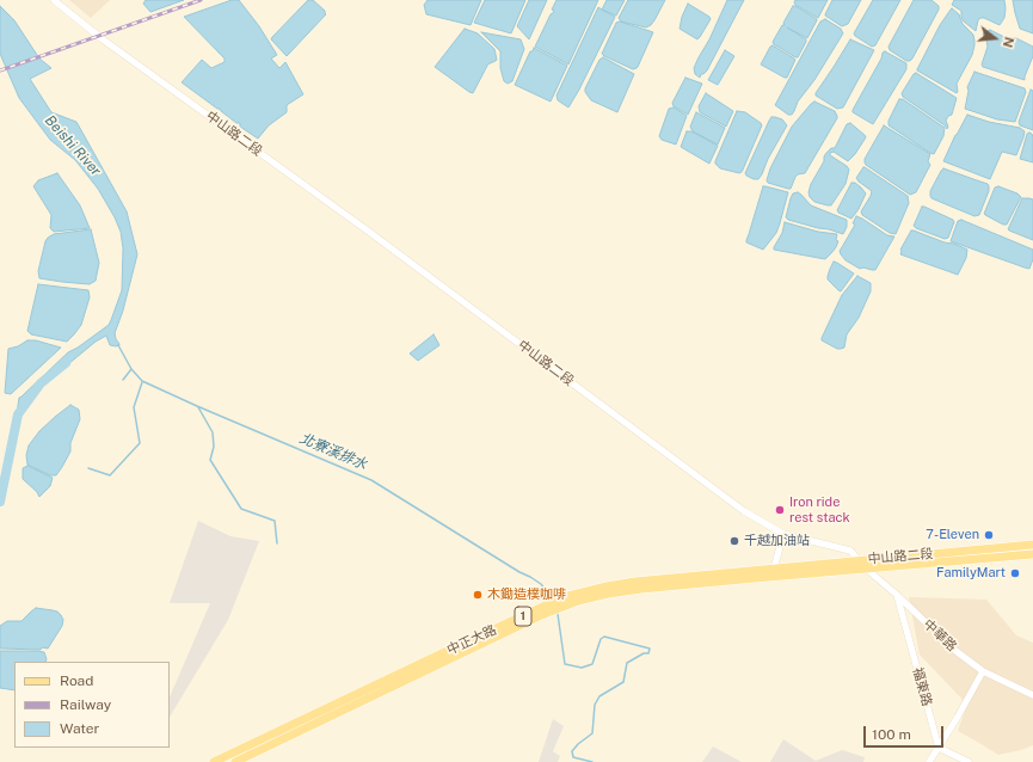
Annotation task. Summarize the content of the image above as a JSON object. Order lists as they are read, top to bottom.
{
  "streets": {
    "main road": ["中山路二段", "1", "中正大路"],
    "street": ["中華路", "福東路"]
  },
  "crossings": [
    ["中山路二段", "中華路"],
    ["中山路二段", "中正大路"],
    ["中華路", "中正大路"],
    ["中華路", "福東路"]
  ],
  "water": ["Beishi River", "北寮溪排水"],
  "places": [
    "Iron ride rest stack",
    "7-Eleven",
    "千越加油站",
    "FamilyMart",
    "木鋤造樸咖啡"
  ],
  "legend": ["Road", "Railway", "Water"],
  "scale_bar": "100 m",
  "north": "right"
}
